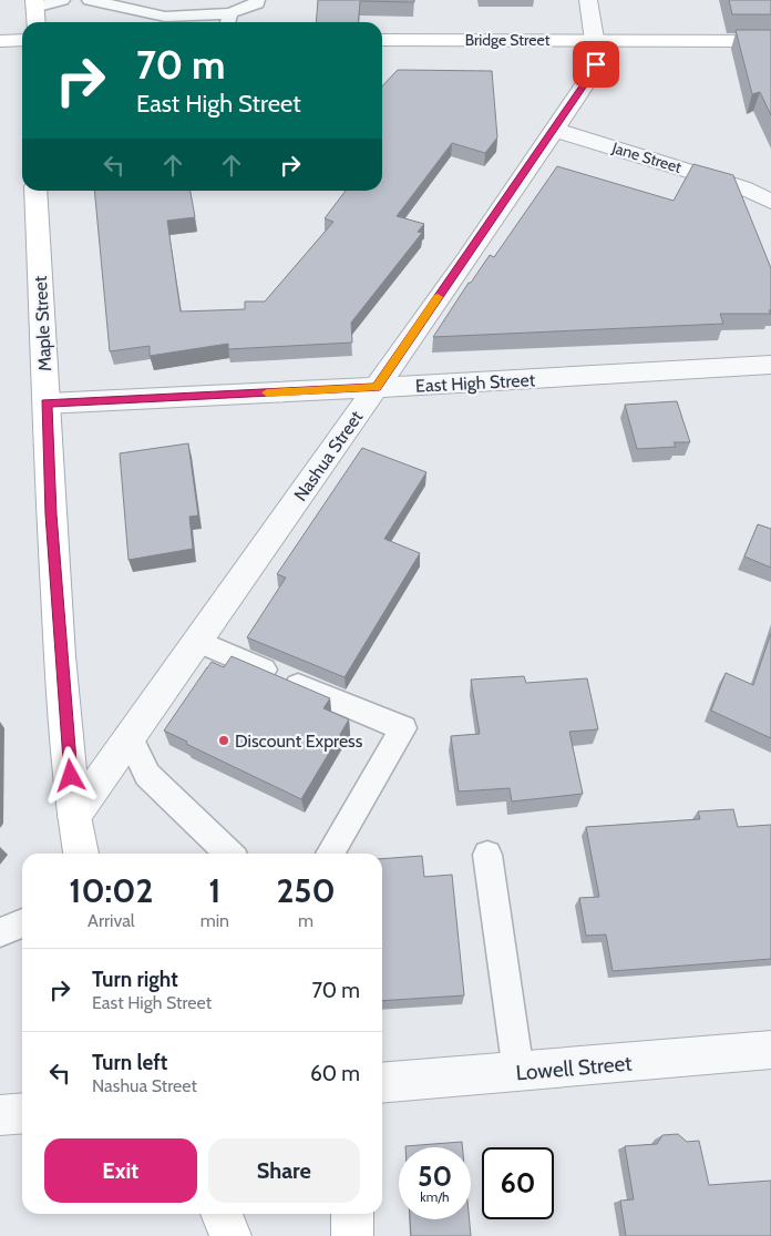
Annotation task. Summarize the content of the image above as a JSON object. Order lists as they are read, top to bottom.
{
  "streets": {
    "main road": ["Bridge Street", "Maple Street"],
    "street": [
      "Jane Street",
      "East High Street",
      "Nashua Street",
      "Lowell Street"
    ]
  },
  "crossings": [
    ["Bridge Street", "Nashua Street"],
    ["Jane Street", "Nashua Street"],
    ["Maple Street", "East High Street"],
    ["Maple Street", "Nashua Street"],
    ["East High Street", "Nashua Street"]
  ],
  "places": ["Discount Express"],
  "page": {
    "turn": ["70 m", "East High Street"],
    "eta": [
      "10:02",
      "Arrival",
      "1",
      "min",
      "250",
      "m"
    ],
    "list": [
      {
        "name": "Turn right",
        "note": "East High Street",
        "value": "70 m"
      },
      {
        "name": "Turn left",
        "note": "Nashua Street",
        "value": "60 m"
      }
    ],
    "buttons": ["Exit", "Share"],
    "speed": "50 km/h",
    "limit": "60"
  }
}
